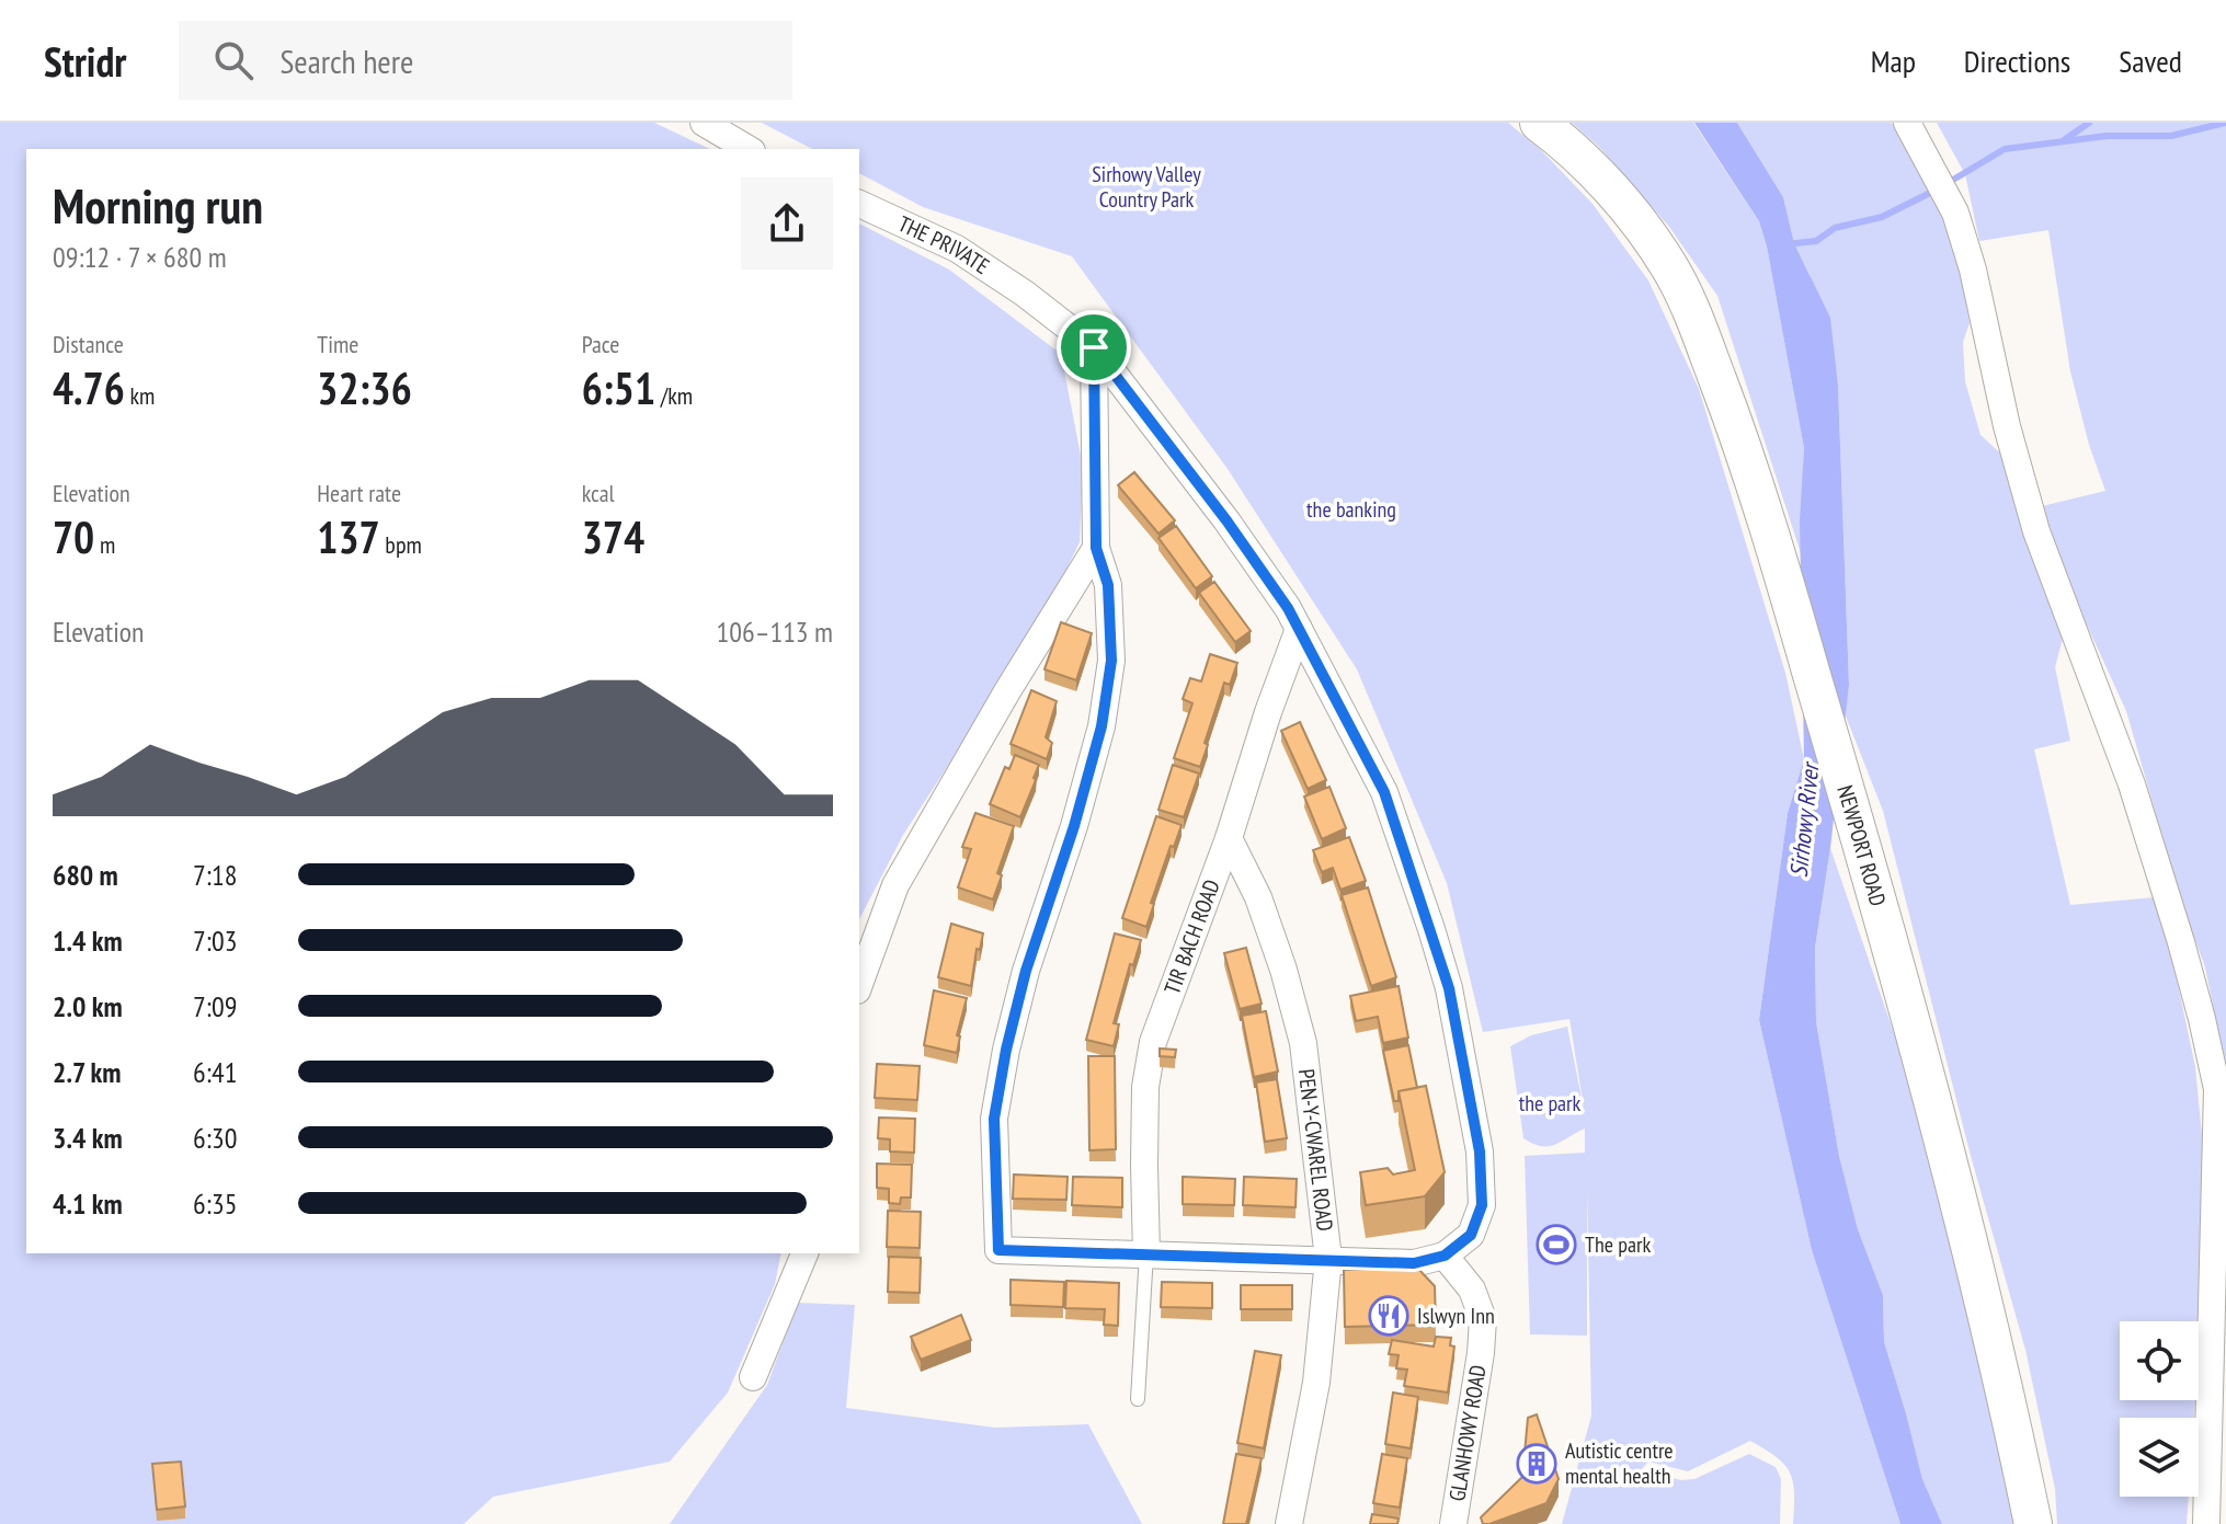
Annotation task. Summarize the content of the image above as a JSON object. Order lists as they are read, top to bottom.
{
  "streets": {
    "main road": ["NEWPORT ROAD"],
    "street": [
      "THE PRIVATE",
      "TIR BACH ROAD",
      "PEN-Y-CWAREL ROAD",
      "GLANHOWY ROAD"
    ]
  },
  "crossings": [
    ["TIR BACH ROAD", "PEN-Y-CWAREL ROAD"]
  ],
  "water": ["Sirhowy River"],
  "parks": ["Sirhowy Valley Country Park", "the banking", "the park"],
  "places": {
    "sports": ["The park"],
    "restaurant": ["Islwyn Inn"],
    "building": ["Autistic centre mental health"]
  },
  "page": {
    "header": "Stridr",
    "search": "Search here",
    "nav": ["Map", "Directions", "Saved"],
    "heading": ["Morning run", "09:12 · 7 × 680 m"],
    "stats": [
      ["Distance", "4.76 km"],
      ["Time", "32:36"],
      ["Pace", "6:51 /km"],
      ["Elevation", "70 m"],
      ["Heart rate", "137 bpm"],
      ["kcal", "374"]
    ],
    "chart": ["Elevation", "106–113 m"],
    "list": [
      {
        "name": "680 m",
        "note": "7:18"
      },
      {
        "name": "1.4 km",
        "note": "7:03"
      },
      {
        "name": "2.0 km",
        "note": "7:09"
      },
      {
        "name": "2.7 km",
        "note": "6:41"
      },
      {
        "name": "3.4 km",
        "note": "6:30"
      },
      {
        "name": "4.1 km",
        "note": "6:35"
      }
    ]
  }
}
